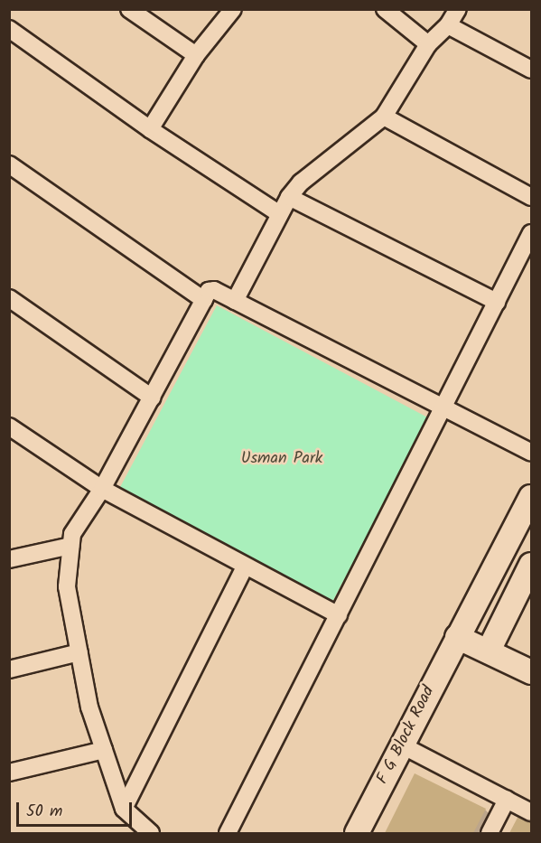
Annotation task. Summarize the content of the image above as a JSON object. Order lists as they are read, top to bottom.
{
  "streets": {
    "street": ["F G Block Road"]
  },
  "parks": ["Usman Park"],
  "scale_bar": "50 m"
}
